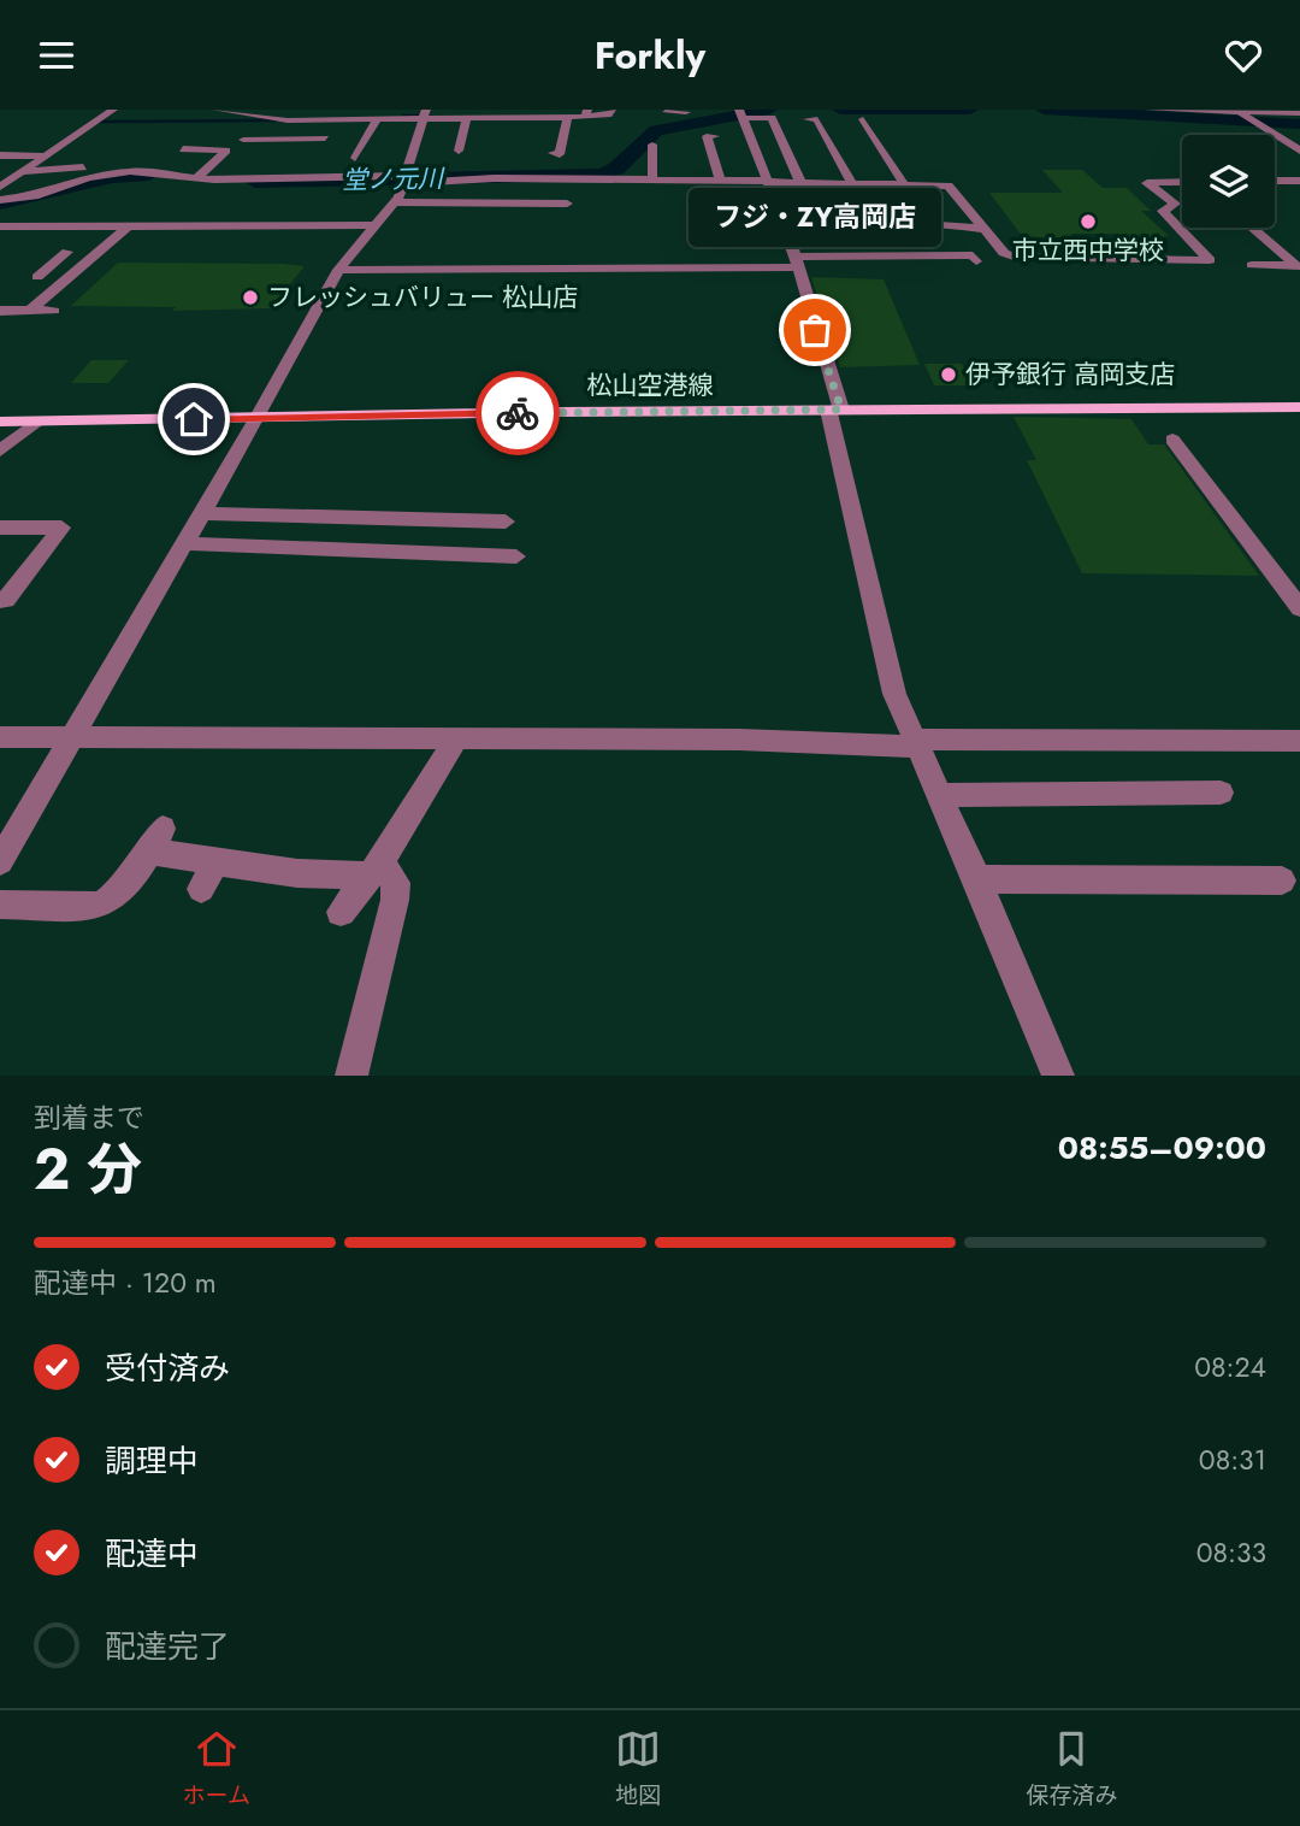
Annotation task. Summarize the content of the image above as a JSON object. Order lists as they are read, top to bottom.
{
  "streets": {
    "main road": ["松山空港線"]
  },
  "water": ["堂ノ元川"],
  "places": [
    "市立西中学校",
    "フレッシュバリュー 松山店",
    "フジ・ZY高岡店",
    "伊予銀行 高岡支店"
  ],
  "page": {
    "header": "Forkly",
    "bubble": "フジ・ZY高岡店",
    "heading": ["2 分", "到着まで", "08:55–09:00"],
    "bar": "配達中 · 120 m",
    "list": [
      ["受付済み", "08:24"],
      ["調理中", "08:31"],
      ["配達中", "08:33"],
      "配達完了"
    ],
    "tabs": ["ホーム", "地図", "保存済み"]
  }
}
